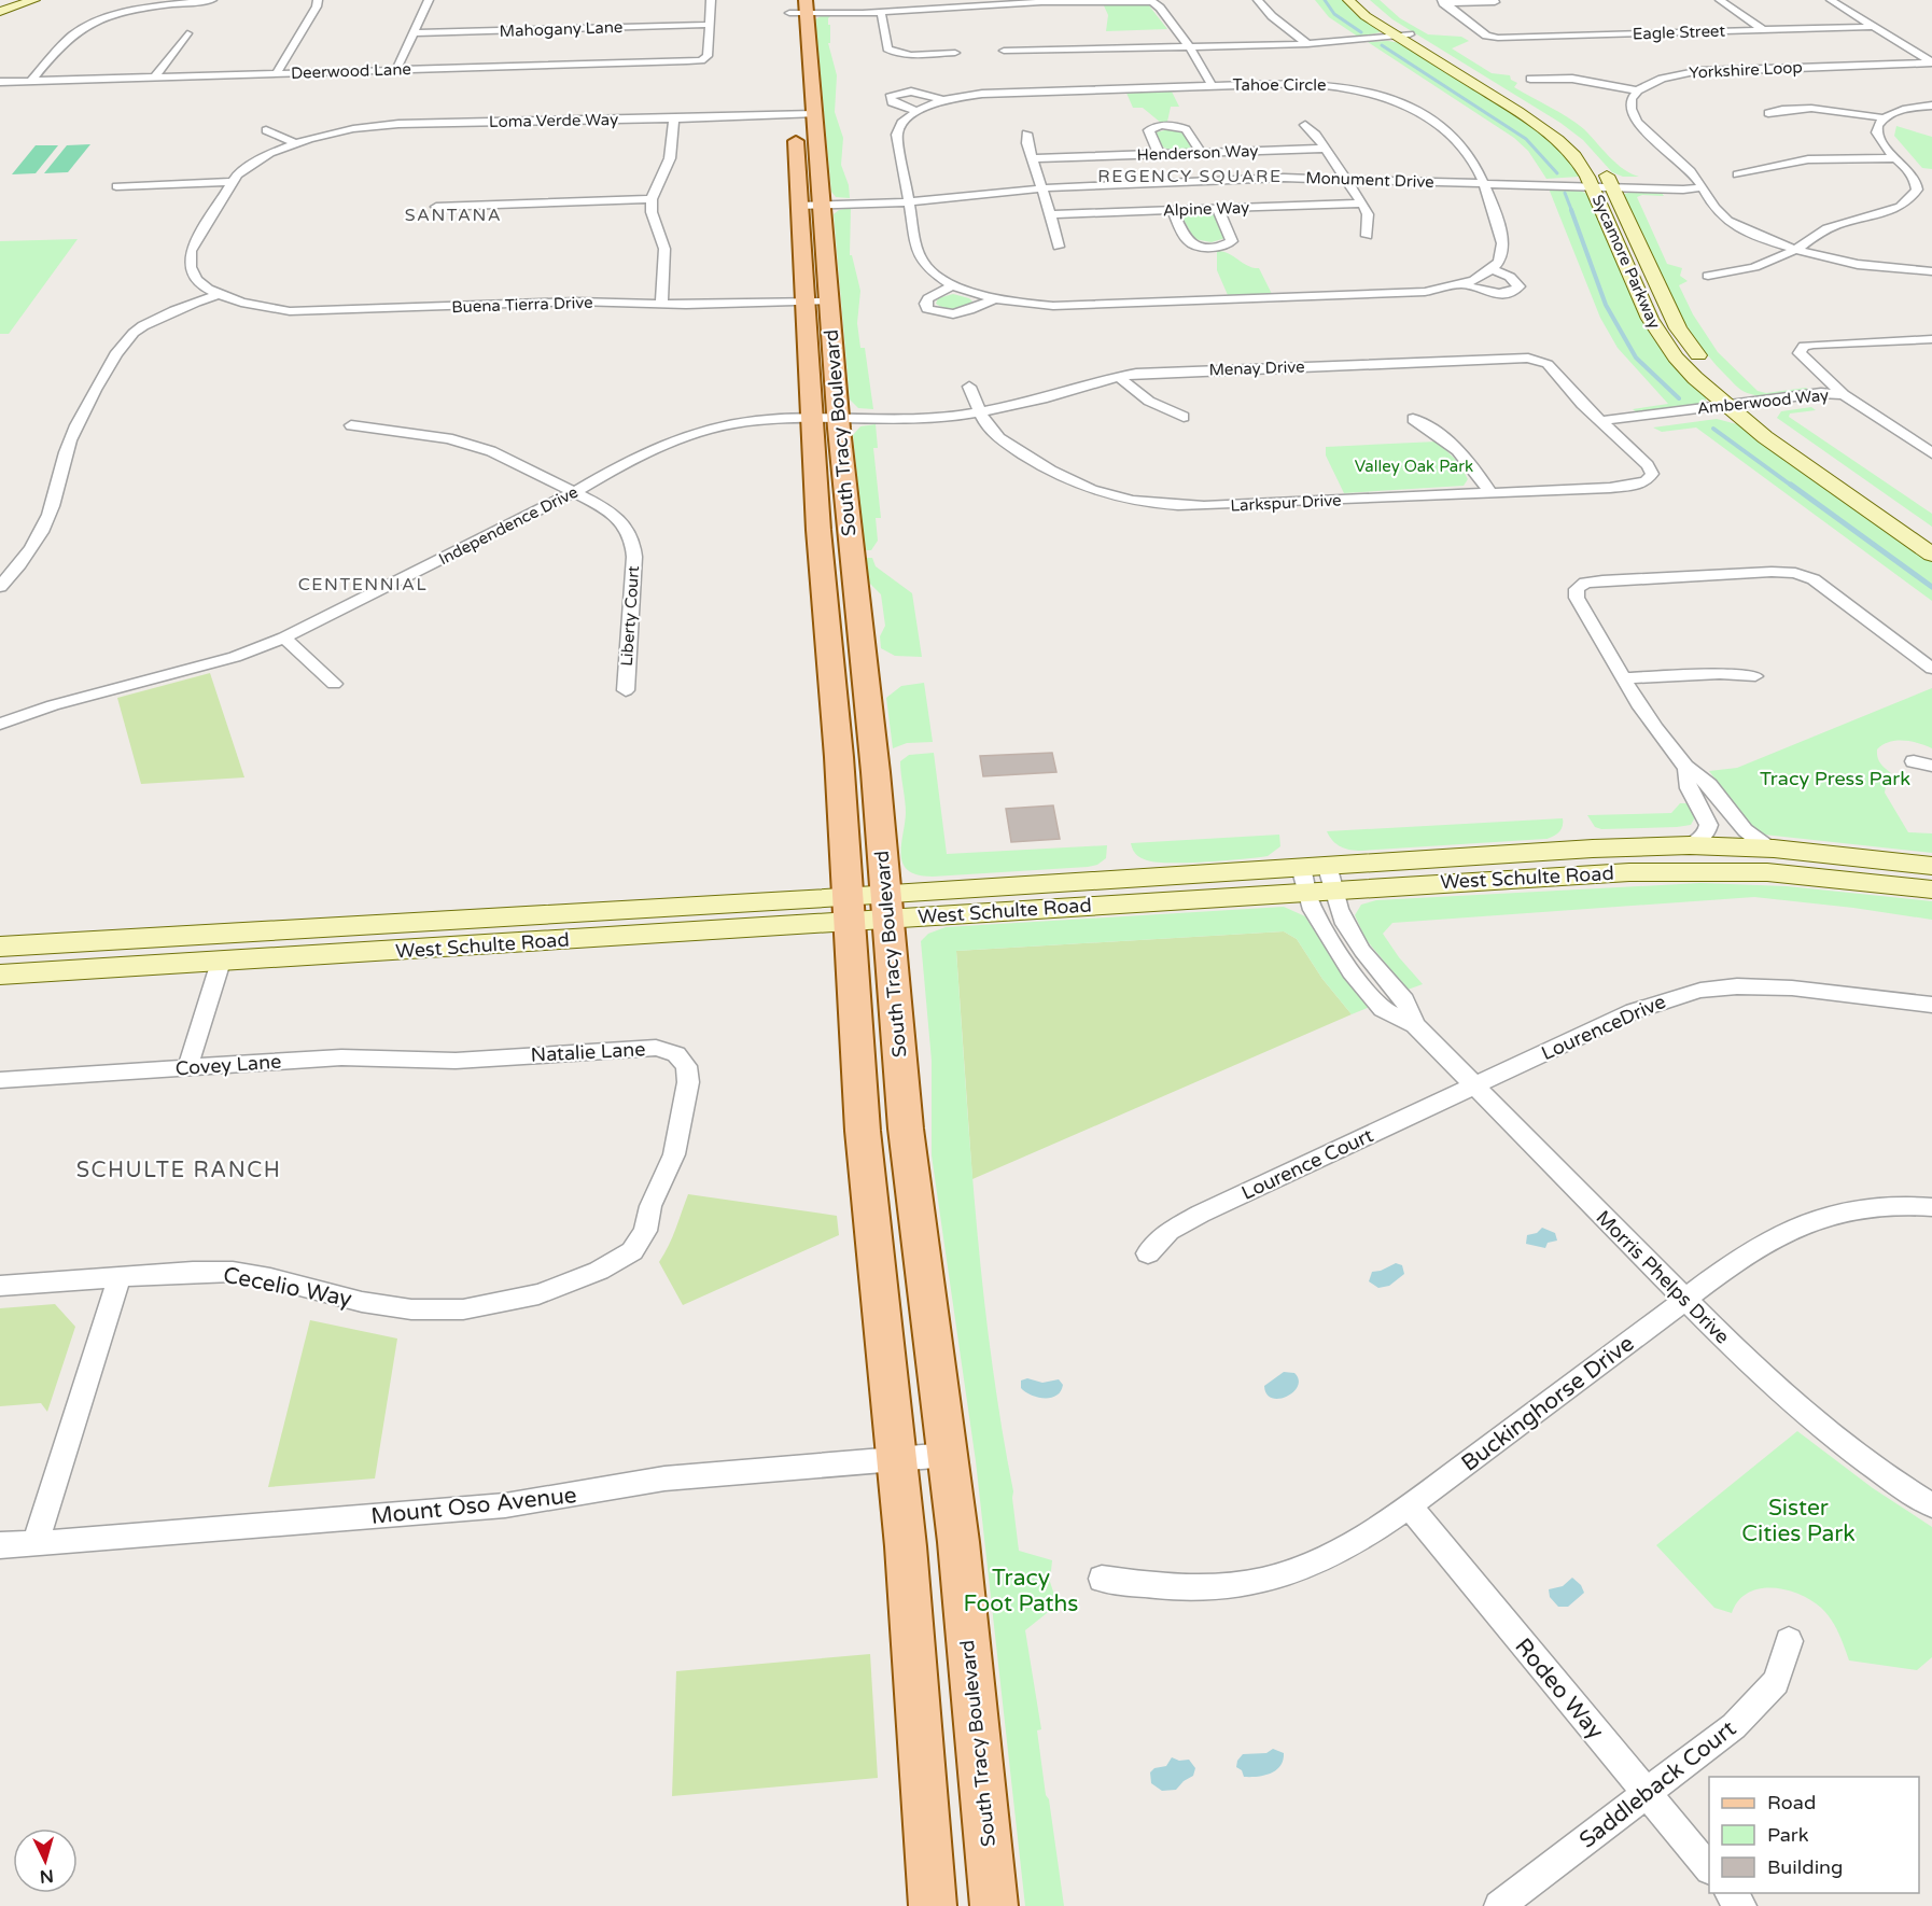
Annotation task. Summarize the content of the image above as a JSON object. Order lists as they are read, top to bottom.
{
  "streets": {
    "main road": ["Sycamore Parkway", "South Tracy Boulevard", "West Schulte Road"],
    "street": [
      "Mahogany Lane",
      "Eagle Street",
      "Yorkshire Loop",
      "Deerwood Lane",
      "Tahoe Circle",
      "Loma Verde Way",
      "Henderson Way",
      "Monument Drive",
      "Alpine Way",
      "Buena Tierra Drive",
      "Menay Drive",
      "Amberwood Way",
      "Larkspur Drive",
      "Independence Drive",
      "Liberty Court",
      "LourenceDrive",
      "Natalie Lane",
      "Covey Lane",
      "Lourence Court",
      "Morris Phelps Drive",
      "Cecelio Way",
      "Buckinghorse Drive",
      "Mount Oso Avenue",
      "Rodeo Way",
      "Saddleback Court"
    ]
  },
  "crossings": [
    ["Mahogany Lane", "Deerwood Lane"],
    ["Tahoe Circle", "Monument Drive"],
    ["Loma Verde Way", "Buena Tierra Drive"],
    ["Loma Verde Way", "South Tracy Boulevard"],
    ["Monument Drive", "Sycamore Parkway"],
    ["Monument Drive", "South Tracy Boulevard"],
    ["Sycamore Parkway", "Amberwood Way"],
    ["Buena Tierra Drive", "South Tracy Boulevard"],
    ["Menay Drive", "Amberwood Way"],
    ["Menay Drive", "South Tracy Boulevard"],
    ["Menay Drive", "Larkspur Drive"],
    ["Menay Drive", "Independence Drive"],
    ["Amberwood Way", "Larkspur Drive"],
    ["South Tracy Boulevard", "Independence Drive"],
    ["South Tracy Boulevard", "West Schulte Road"],
    ["South Tracy Boulevard", "Mount Oso Avenue"],
    ["Independence Drive", "Liberty Court"],
    ["West Schulte Road", "Morris Phelps Drive"],
    ["LourenceDrive", "Lourence Court"],
    ["LourenceDrive", "Morris Phelps Drive"],
    ["Natalie Lane", "Covey Lane"],
    ["Natalie Lane", "Cecelio Way"],
    ["Lourence Court", "Morris Phelps Drive"],
    ["Morris Phelps Drive", "Buckinghorse Drive"],
    ["Buckinghorse Drive", "Rodeo Way"],
    ["Rodeo Way", "Saddleback Court"]
  ],
  "districts": [
    "REGENCY SQUARE",
    "SANTANA",
    "CENTENNIAL",
    "SCHULTE RANCH"
  ],
  "parks": [
    "Valley Oak Park",
    "Tracy Press Park",
    "Sister Cities Park",
    "Tracy Foot Paths"
  ],
  "legend": ["Road", "Park", "Building"],
  "north": "bottom"
}
